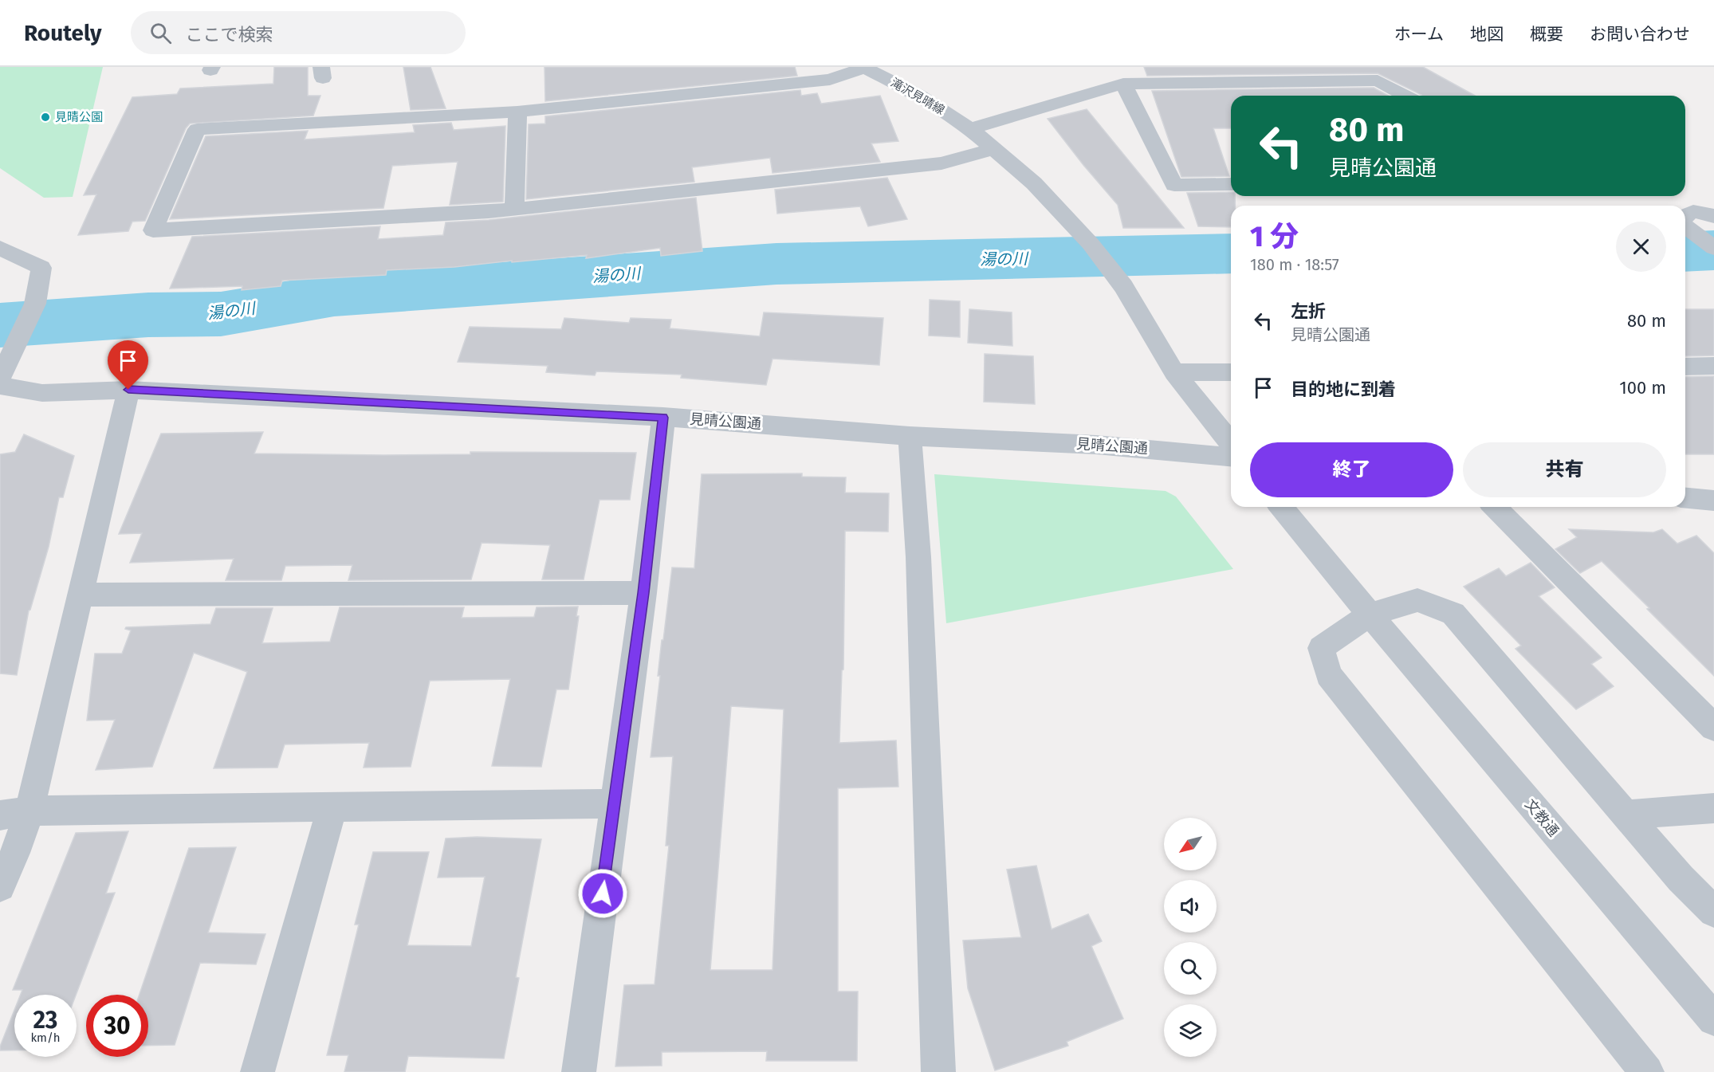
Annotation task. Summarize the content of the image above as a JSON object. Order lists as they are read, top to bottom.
{
  "streets": {
    "street": ["滝沢見晴線", "見晴公園通", "文教通"]
  },
  "water": ["湯の川"],
  "places": ["見晴公園"],
  "north": "bottom left",
  "page": {
    "header": "Routely",
    "search": "ここで検索",
    "nav": [
      "ホーム",
      "地図",
      "概要",
      "お問い合わせ"
    ],
    "turn": ["80 m", "見晴公園通"],
    "heading": ["1 分", "180 m · 18:57"],
    "list": [
      {
        "name": "左折",
        "note": "見晴公園通",
        "value": "80 m"
      },
      {
        "name": "目的地に到着",
        "value": "100 m"
      }
    ],
    "buttons": ["終了", "共有"],
    "speed": "23 km/h",
    "limit": "30"
  }
}
